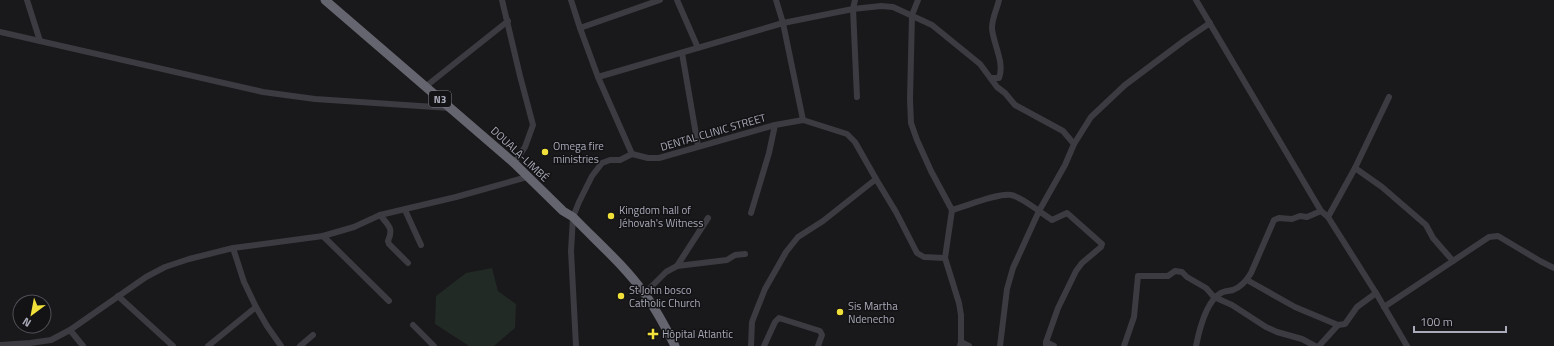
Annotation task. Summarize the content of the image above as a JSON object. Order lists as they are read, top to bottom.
{
  "streets": {
    "highway": ["N3", "DOUALA-LIMBÉ"],
    "street": ["DENTAL CLINIC STREET"]
  },
  "places": {
    "other": [
      "Omega fire ministries",
      "Kingdom hall of Jéhovah's Witness",
      "St John bosco Catholic Church",
      "Sis Martha Ndenecho"
    ],
    "health": ["Hôpital Atlantic"]
  },
  "scale_bar": "100 m",
  "north": "bottom left"
}
